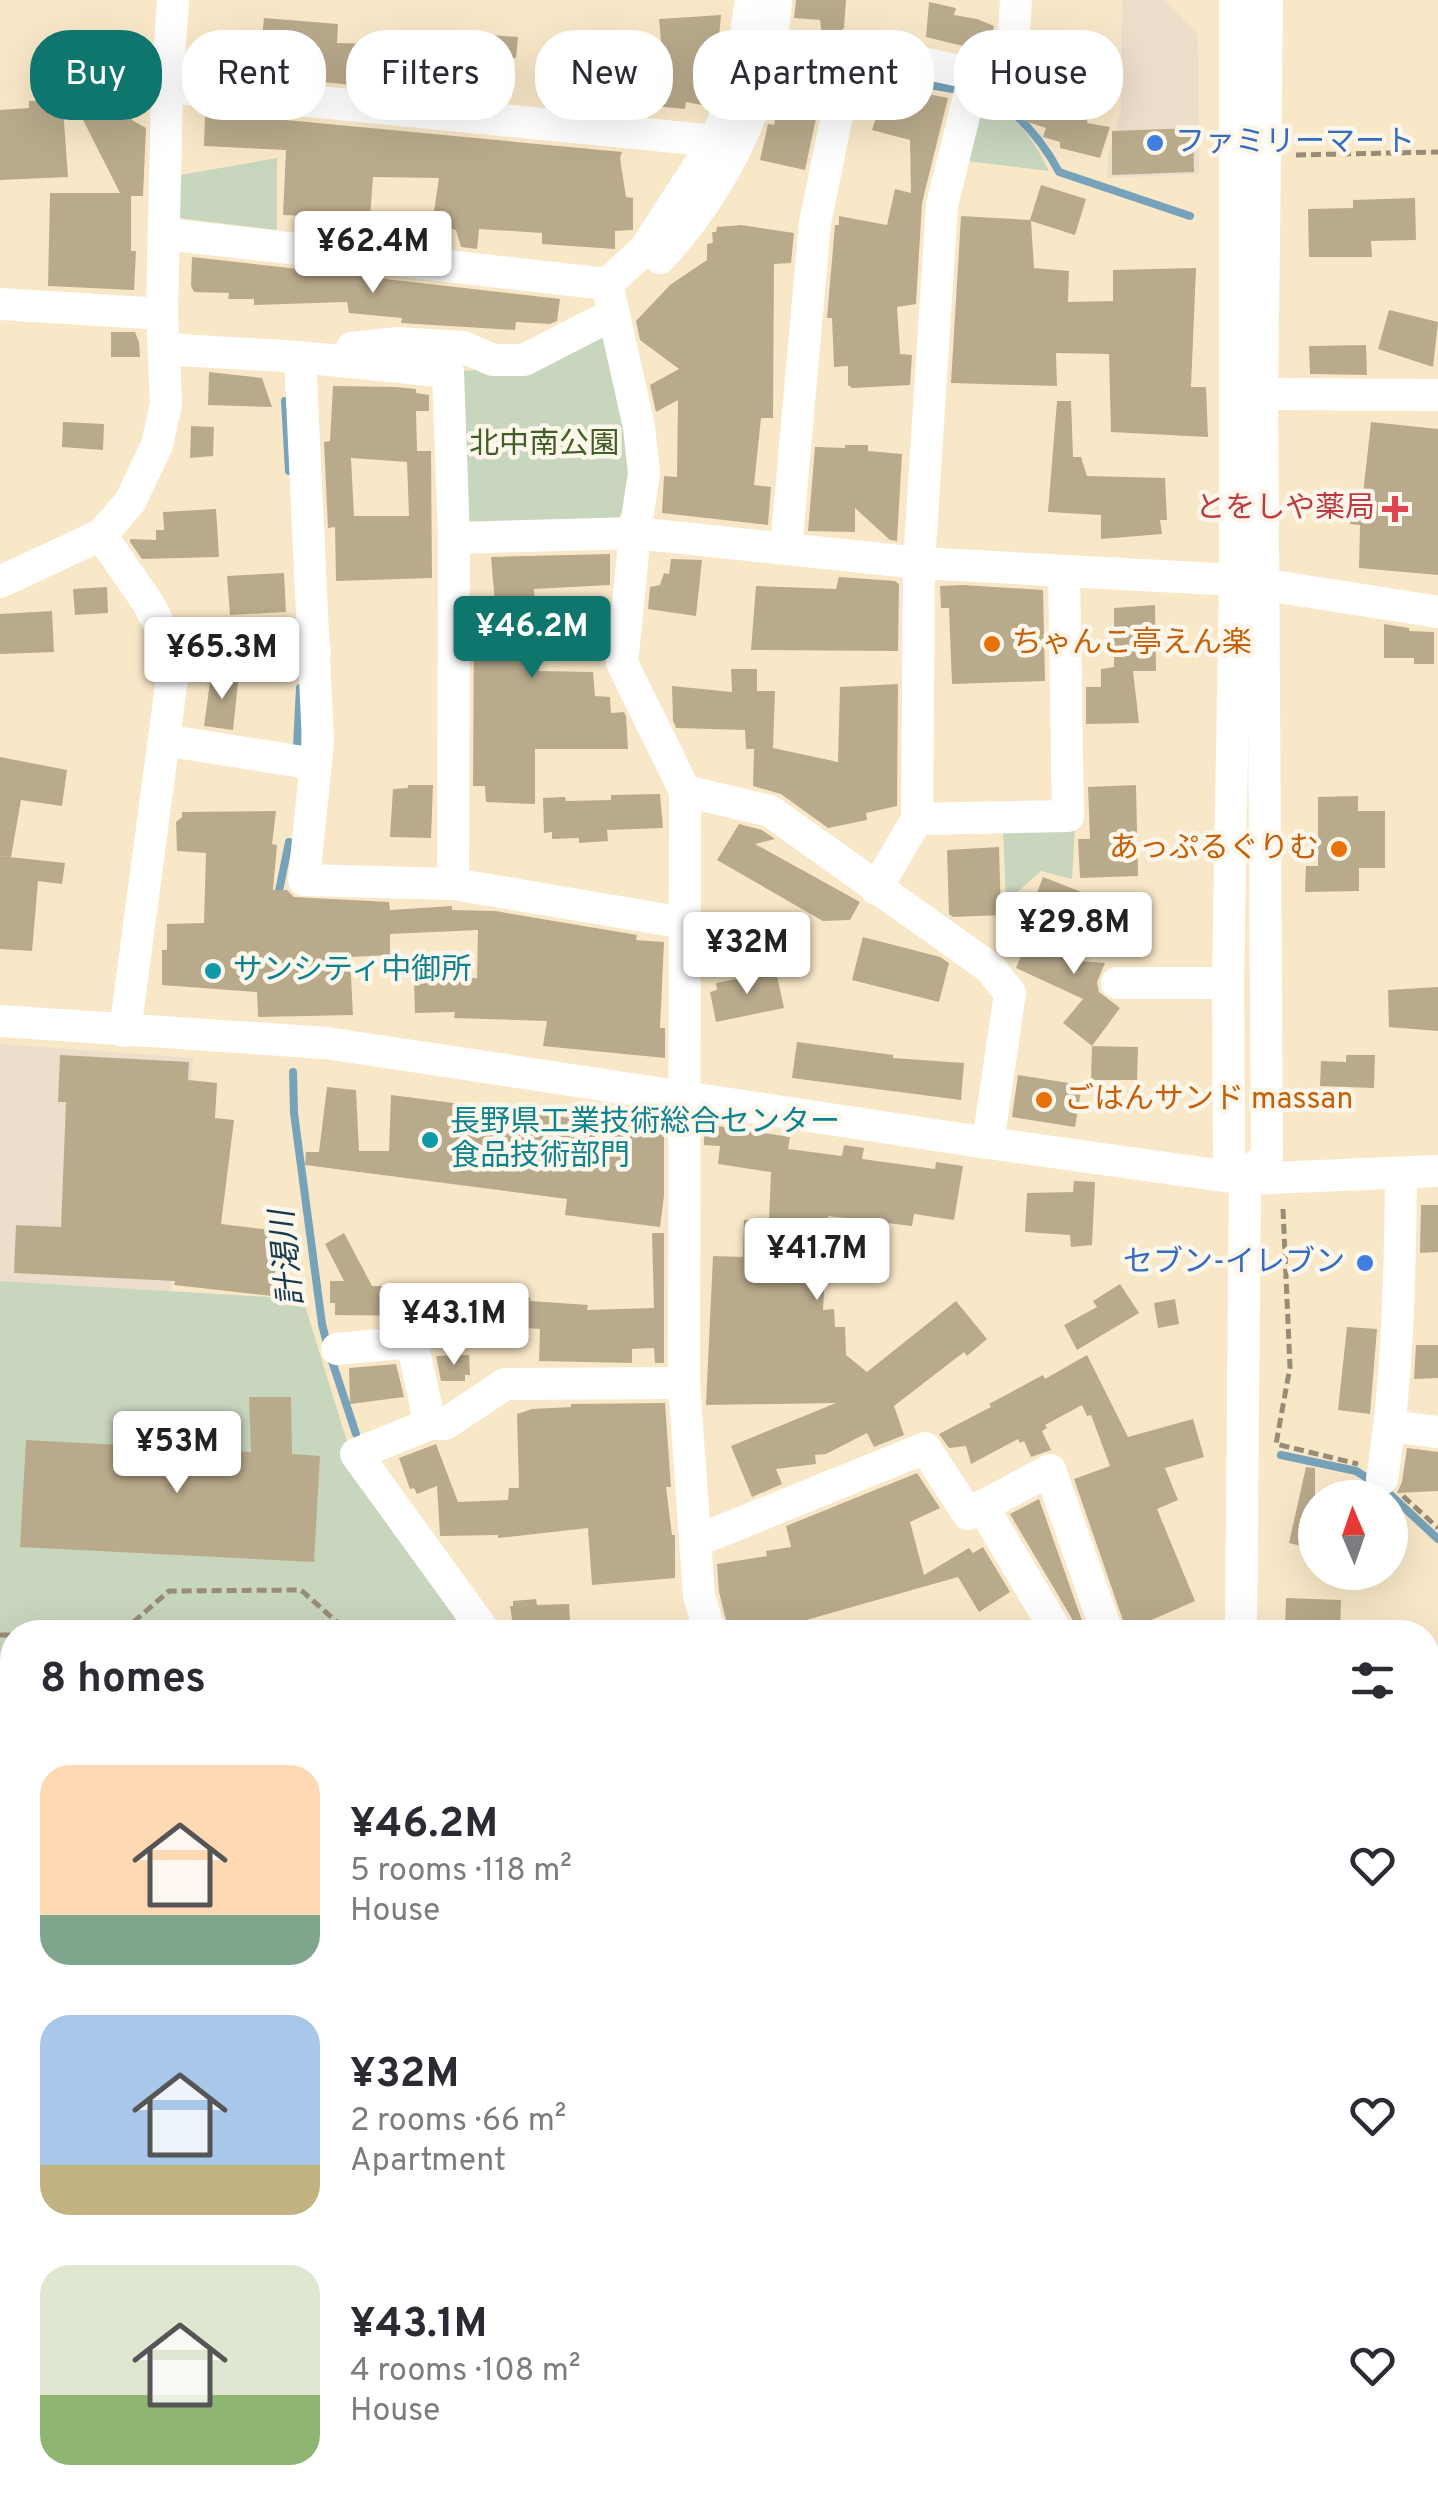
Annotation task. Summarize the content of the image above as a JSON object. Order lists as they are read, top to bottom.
{
  "water": ["計渇川"],
  "parks": ["北中南公園"],
  "places": {
    "other": [
      "ファミリーマート",
      "ちゃんこ亭えん楽",
      "あっぷるぐりむ",
      "サンシティ中御所",
      "ごはんサンド massan",
      "長野県工業技術総合センター 食品技術部門",
      "セブン-イレブン"
    ],
    "health": ["とをしや薬局"]
  },
  "north": "top",
  "page": {
    "chip": [
      "Buy",
      "Rent",
      "Filters",
      "New",
      "Apartment",
      "House"
    ],
    "price": [
      "¥62.4M",
      "¥46.2M",
      "¥65.3M",
      "¥29.8M",
      "¥32M",
      "¥41.7M",
      "¥43.1M",
      "¥53M"
    ],
    "heading": "8 homes",
    "list": [
      {
        "name": "¥46.2M",
        "note": "5 rooms · 118 m² · House"
      },
      {
        "name": "¥32M",
        "note": "2 rooms · 66 m² · Apartment"
      },
      {
        "name": "¥43.1M",
        "note": "4 rooms · 108 m² · House"
      }
    ]
  }
}
